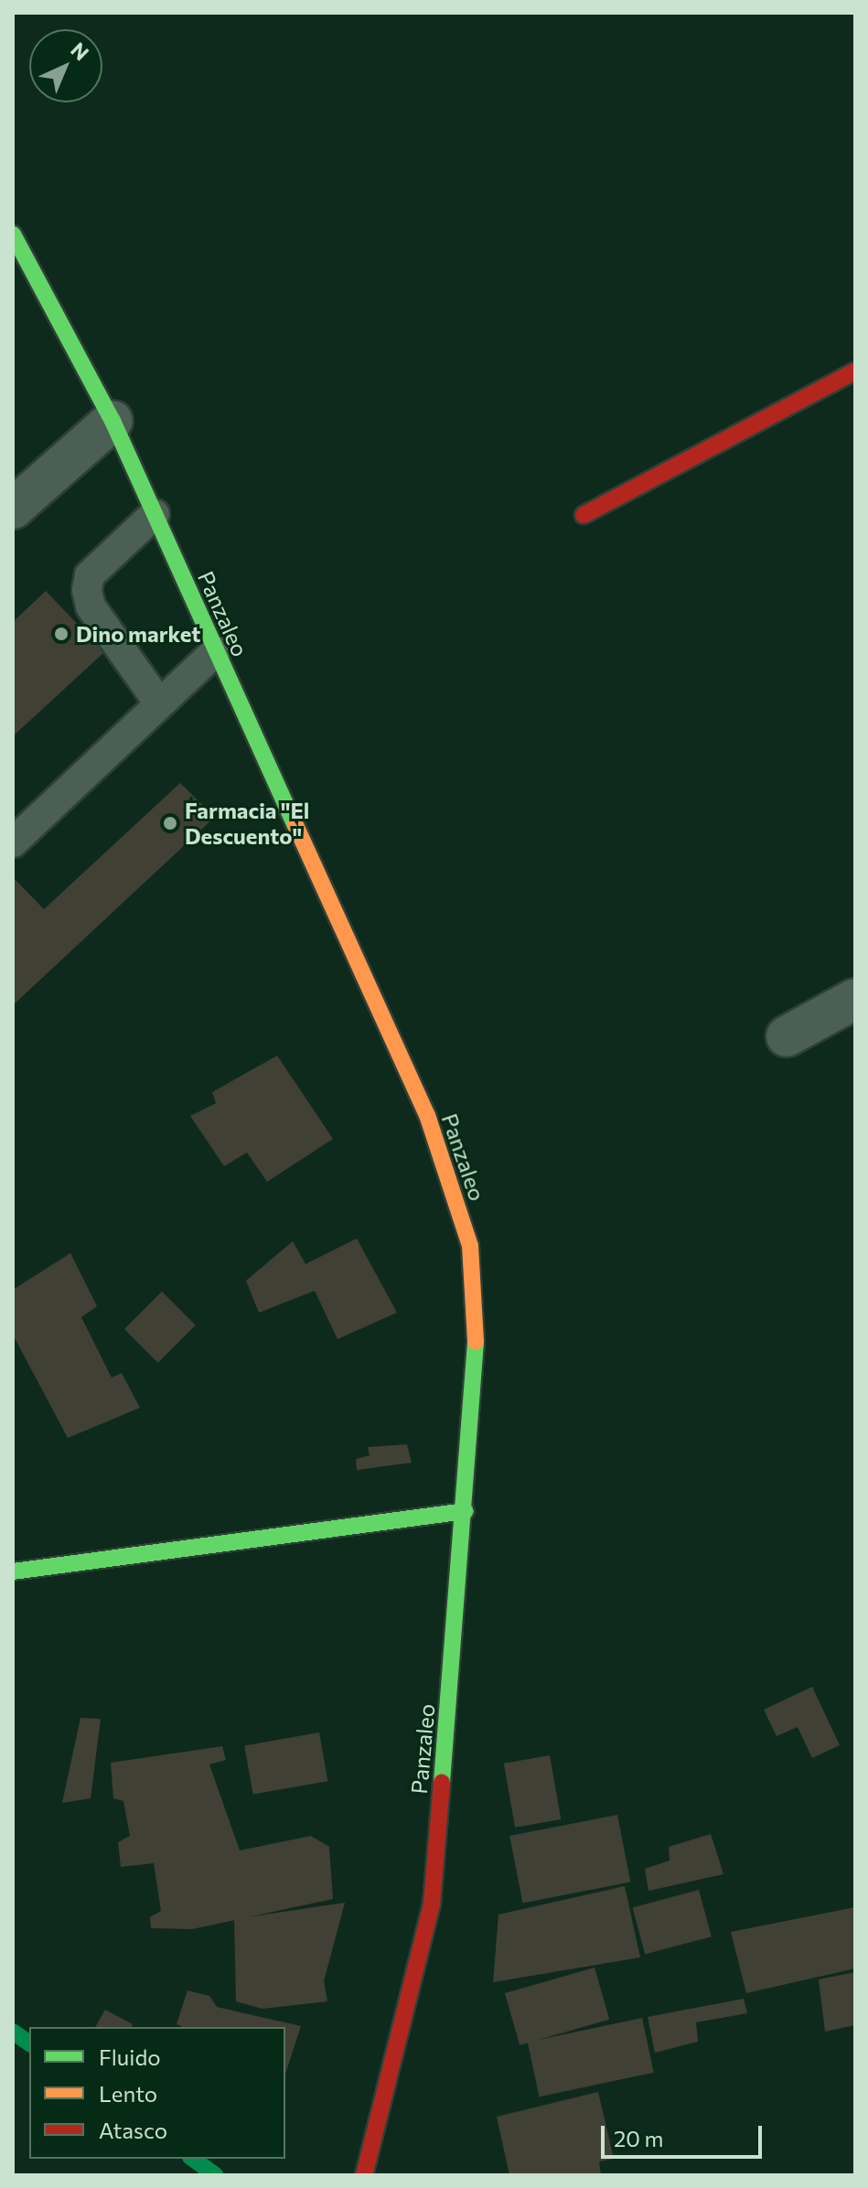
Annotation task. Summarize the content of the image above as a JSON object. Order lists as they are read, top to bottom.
{
  "streets": {
    "street": ["Panzaleo"]
  },
  "places": ["Dino market", "Farmacia \"El Descuento\""],
  "legend": ["Fluido", "Lento", "Atasco"],
  "scale_bar": "20 m",
  "north": "top right"
}
